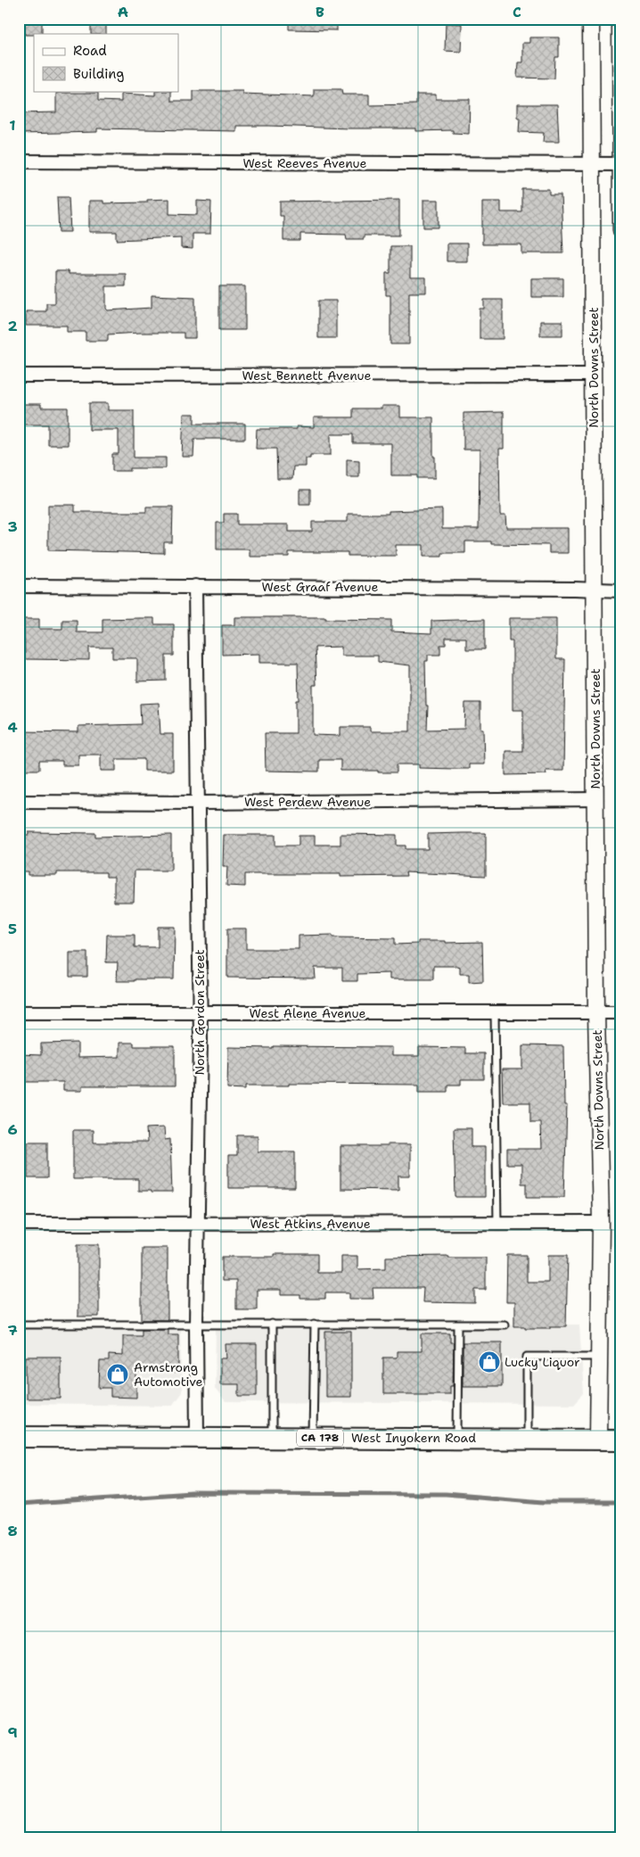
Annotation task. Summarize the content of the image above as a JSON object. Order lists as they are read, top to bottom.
{
  "streets": {
    "main road": ["CA 178", "West Inyokern Road"],
    "street": [
      "West Reeves Avenue",
      "North Downs Street",
      "West Bennett Avenue",
      "West Graaf Avenue",
      "West Perdew Avenue",
      "North Gordon Street",
      "West Alene Avenue",
      "West Atkins Avenue"
    ]
  },
  "crossings": [
    ["West Reeves Avenue", "North Downs Street"],
    ["North Downs Street", "West Bennett Avenue"],
    ["North Downs Street", "West Graaf Avenue"],
    ["North Downs Street", "West Perdew Avenue"],
    ["North Downs Street", "West Alene Avenue"],
    ["North Downs Street", "West Atkins Avenue"],
    ["North Downs Street", "West Inyokern Road"],
    ["West Graaf Avenue", "North Gordon Street"],
    ["West Perdew Avenue", "North Gordon Street"],
    ["North Gordon Street", "West Alene Avenue"],
    ["North Gordon Street", "West Atkins Avenue"],
    ["North Gordon Street", "West Inyokern Road"]
  ],
  "places": {
    "shop": ["Lucky Liquor", "Armstrong Automotive"]
  },
  "legend": ["Road", "Building"],
  "grid": {
    "columns": ["A", "B", "C"],
    "rows": [
      "1",
      "2",
      "3",
      "4",
      "5",
      "6",
      "7",
      "8",
      "9"
    ]
  }
}
